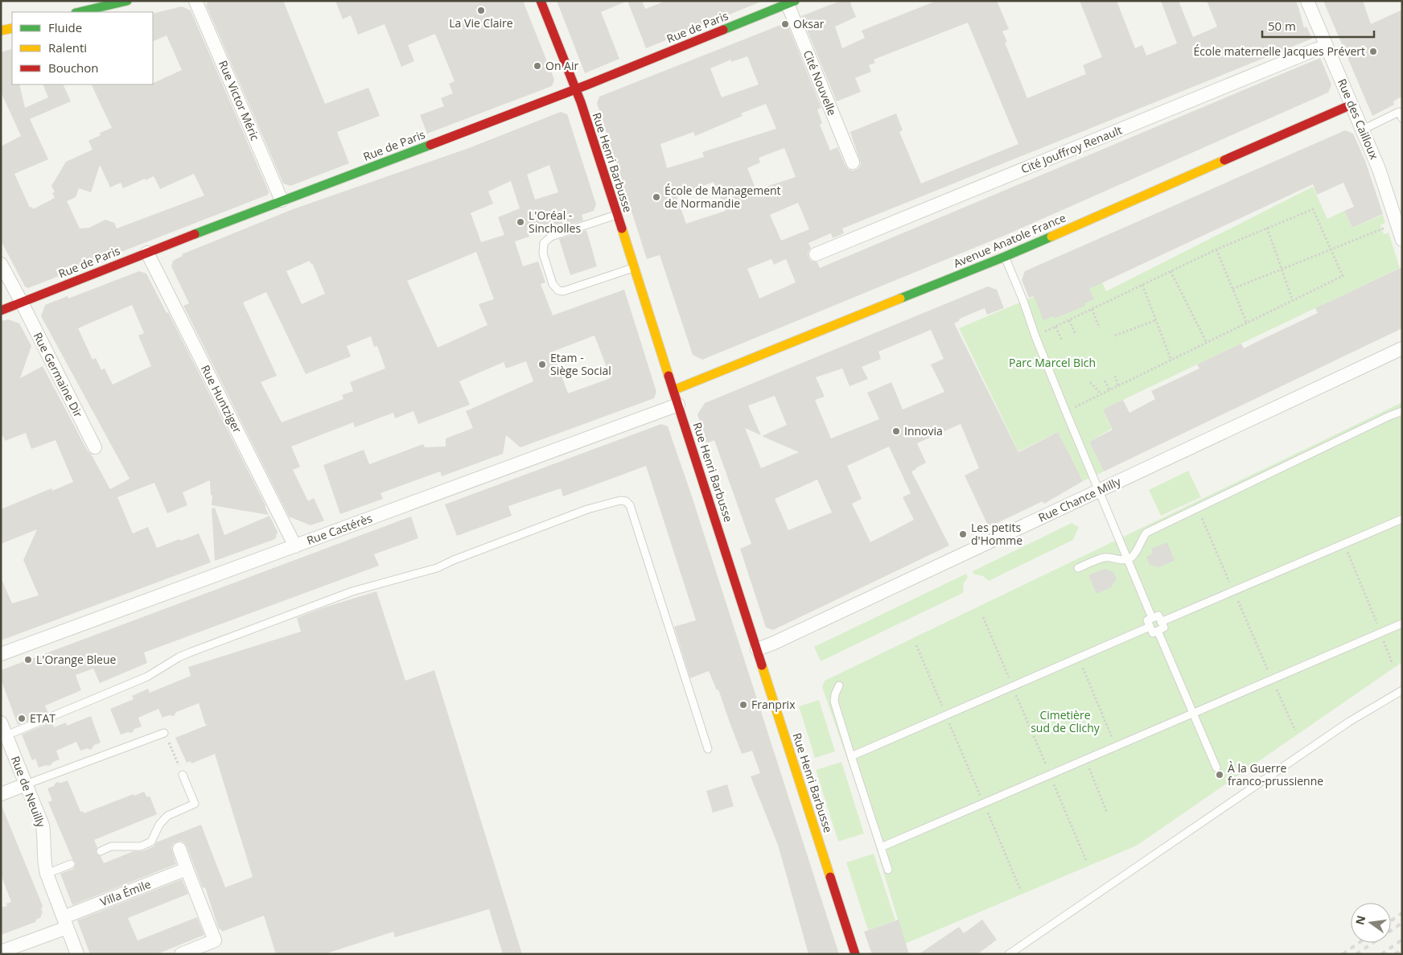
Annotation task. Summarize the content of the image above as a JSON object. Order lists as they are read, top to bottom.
{
  "streets": {
    "street": [
      "Rue de Paris",
      "Cité Nouvelle",
      "Rue Victor Méric",
      "Rue des Cailloux",
      "Cité Jouffroy Renault",
      "Rue Henri Barbusse",
      "Avenue Anatole France",
      "Rue Germaine Dir",
      "Rue Huntziger",
      "Rue Chance Milly",
      "Rue Castérès",
      "Rue de Neuilly",
      "Villa Émile"
    ]
  },
  "crossings": [
    ["Rue de Paris", "Cité Nouvelle"],
    ["Rue de Paris", "Rue Victor Méric"],
    ["Rue de Paris", "Rue Henri Barbusse"],
    ["Rue de Paris", "Rue Germaine Dir"],
    ["Rue de Paris", "Rue Huntziger"],
    ["Rue des Cailloux", "Cité Jouffroy Renault"],
    ["Rue des Cailloux", "Avenue Anatole France"],
    ["Rue Henri Barbusse", "Avenue Anatole France"],
    ["Rue Henri Barbusse", "Rue Chance Milly"],
    ["Rue Henri Barbusse", "Rue Castérès"],
    ["Rue Huntziger", "Rue Castérès"],
    ["Rue de Neuilly", "Villa Émile"]
  ],
  "parks": ["Parc Marcel Bich", "Cimetière sud de Clichy"],
  "places": [
    "La Vie Claire",
    "Oksar",
    "École maternelle Jacques Prévert",
    "On Air",
    "École de Management de Normandie",
    "L'Oréal - Sincholles",
    "Etam - Siège Social",
    "Innovia",
    "Les petits d'Homme",
    "L'Orange Bleue",
    "Franprix",
    "ETAT",
    "À la Guerre franco-prussienne"
  ],
  "legend": ["Fluide", "Ralenti", "Bouchon"],
  "scale_bar": "50 m",
  "north": "left"
}
